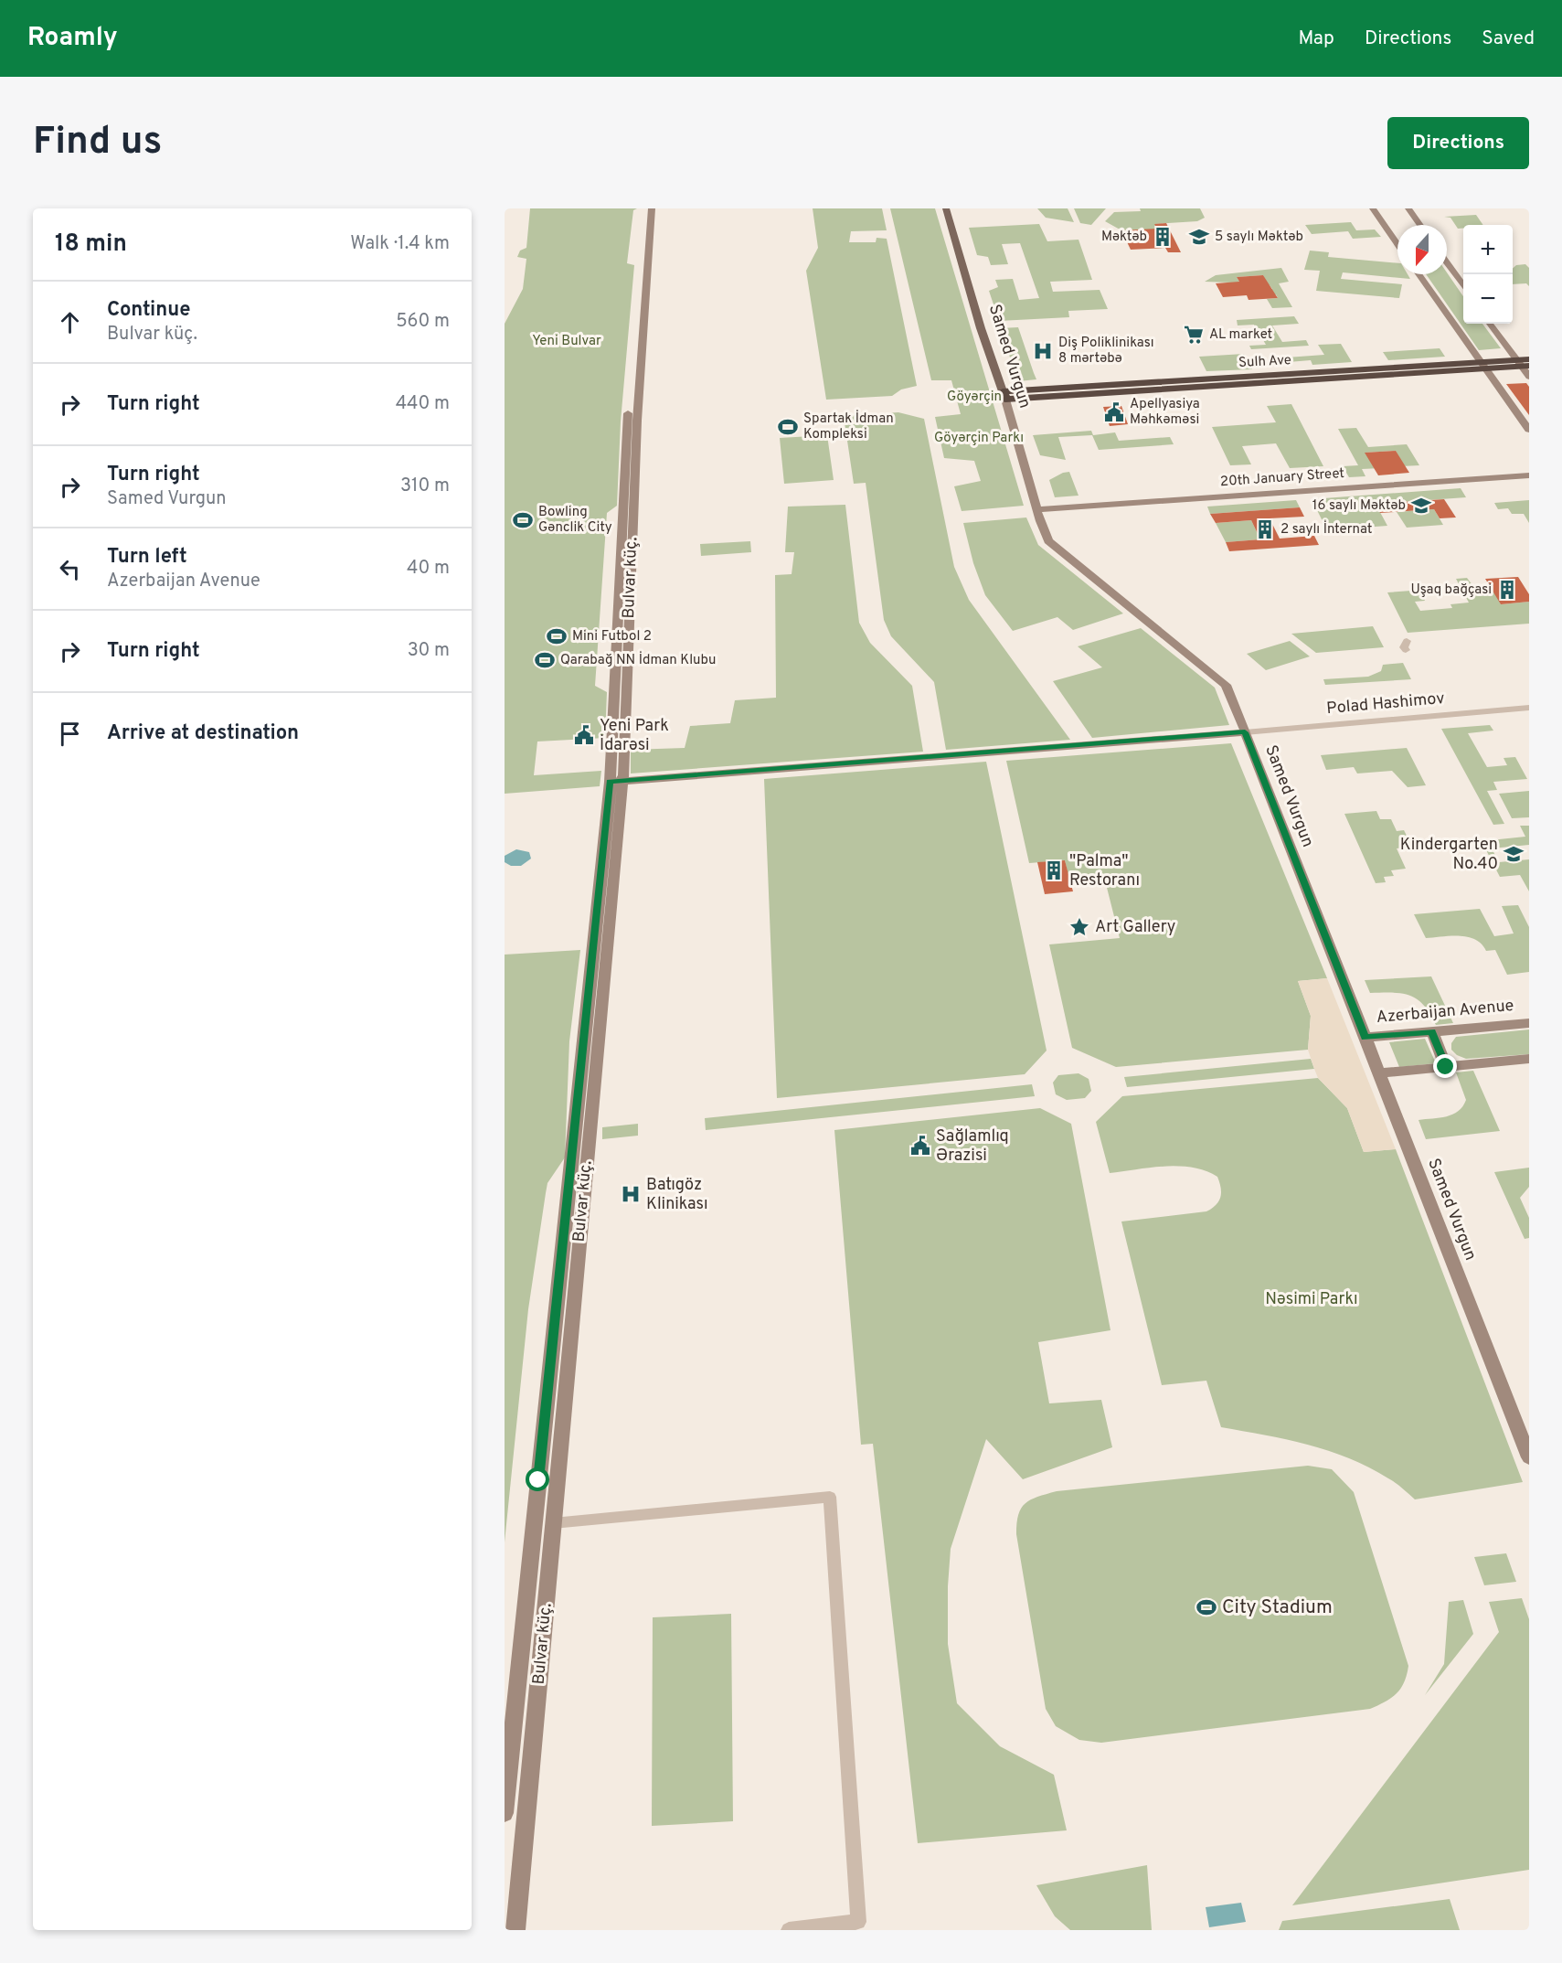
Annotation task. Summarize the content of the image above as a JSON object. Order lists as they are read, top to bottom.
{
  "streets": {
    "highway": ["Sulh Ave"],
    "main road": ["Samed Vurgun"],
    "street": [
      "20th January Street",
      "Bulvar küç.",
      "Polad Hashimov",
      "Azerbaijan Avenue"
    ]
  },
  "crossings": [
    ["Samed Vurgun", "Sulh Ave"],
    ["Samed Vurgun", "20th January Street"],
    ["Samed Vurgun", "Polad Hashimov"],
    ["Samed Vurgun", "Azerbaijan Avenue"]
  ],
  "parks": [
    "Yeni Bulvar",
    "Göyərçin",
    "Göyərçin Parkı",
    "Nəsimi Parkı"
  ],
  "places": {
    "building": [
      "Məktəb",
      "2 saylı İnternat",
      "Uşaq bağçasi",
      "\"Palma\" Restoranı"
    ],
    "school or university": ["5 saylı Məktəb", "16 saylı Məktəb", "Kindergarten No.40"],
    "supermarket": ["AL market"],
    "hospital": ["Diş Poliklinikası 8 mərtəbə", "Batıgöz Klinikası"],
    "public building": ["Apellyasiya Məhkəməsi", "Yeni Park İdarəsi", "Sağlamlıq Ərazisi"],
    "sports": [
      "Spartak İdman Kompleksi",
      "Bowling Gәnclik City",
      "Mini Futbol 2",
      "Qarabağ NN İdman Klubu",
      "City Stadium"
    ],
    "place": ["Art Gallery"]
  },
  "north": "bottom",
  "page": {
    "header": "Roamly",
    "nav": ["Map", "Directions", "Saved"],
    "buttons": "Directions",
    "title": "Find us",
    "heading": ["18 min", "Walk · 1.4 km"],
    "map_buttons": ["+", "−"],
    "list": [
      ["Continue", "Bulvar küç.", "560 m"],
      ["Turn right", "440 m"],
      ["Turn right", "Samed Vurgun", "310 m"],
      ["Turn left", "Azerbaijan Avenue", "40 m"],
      ["Turn right", "30 m"],
      "Arrive at destination"
    ]
  }
}
